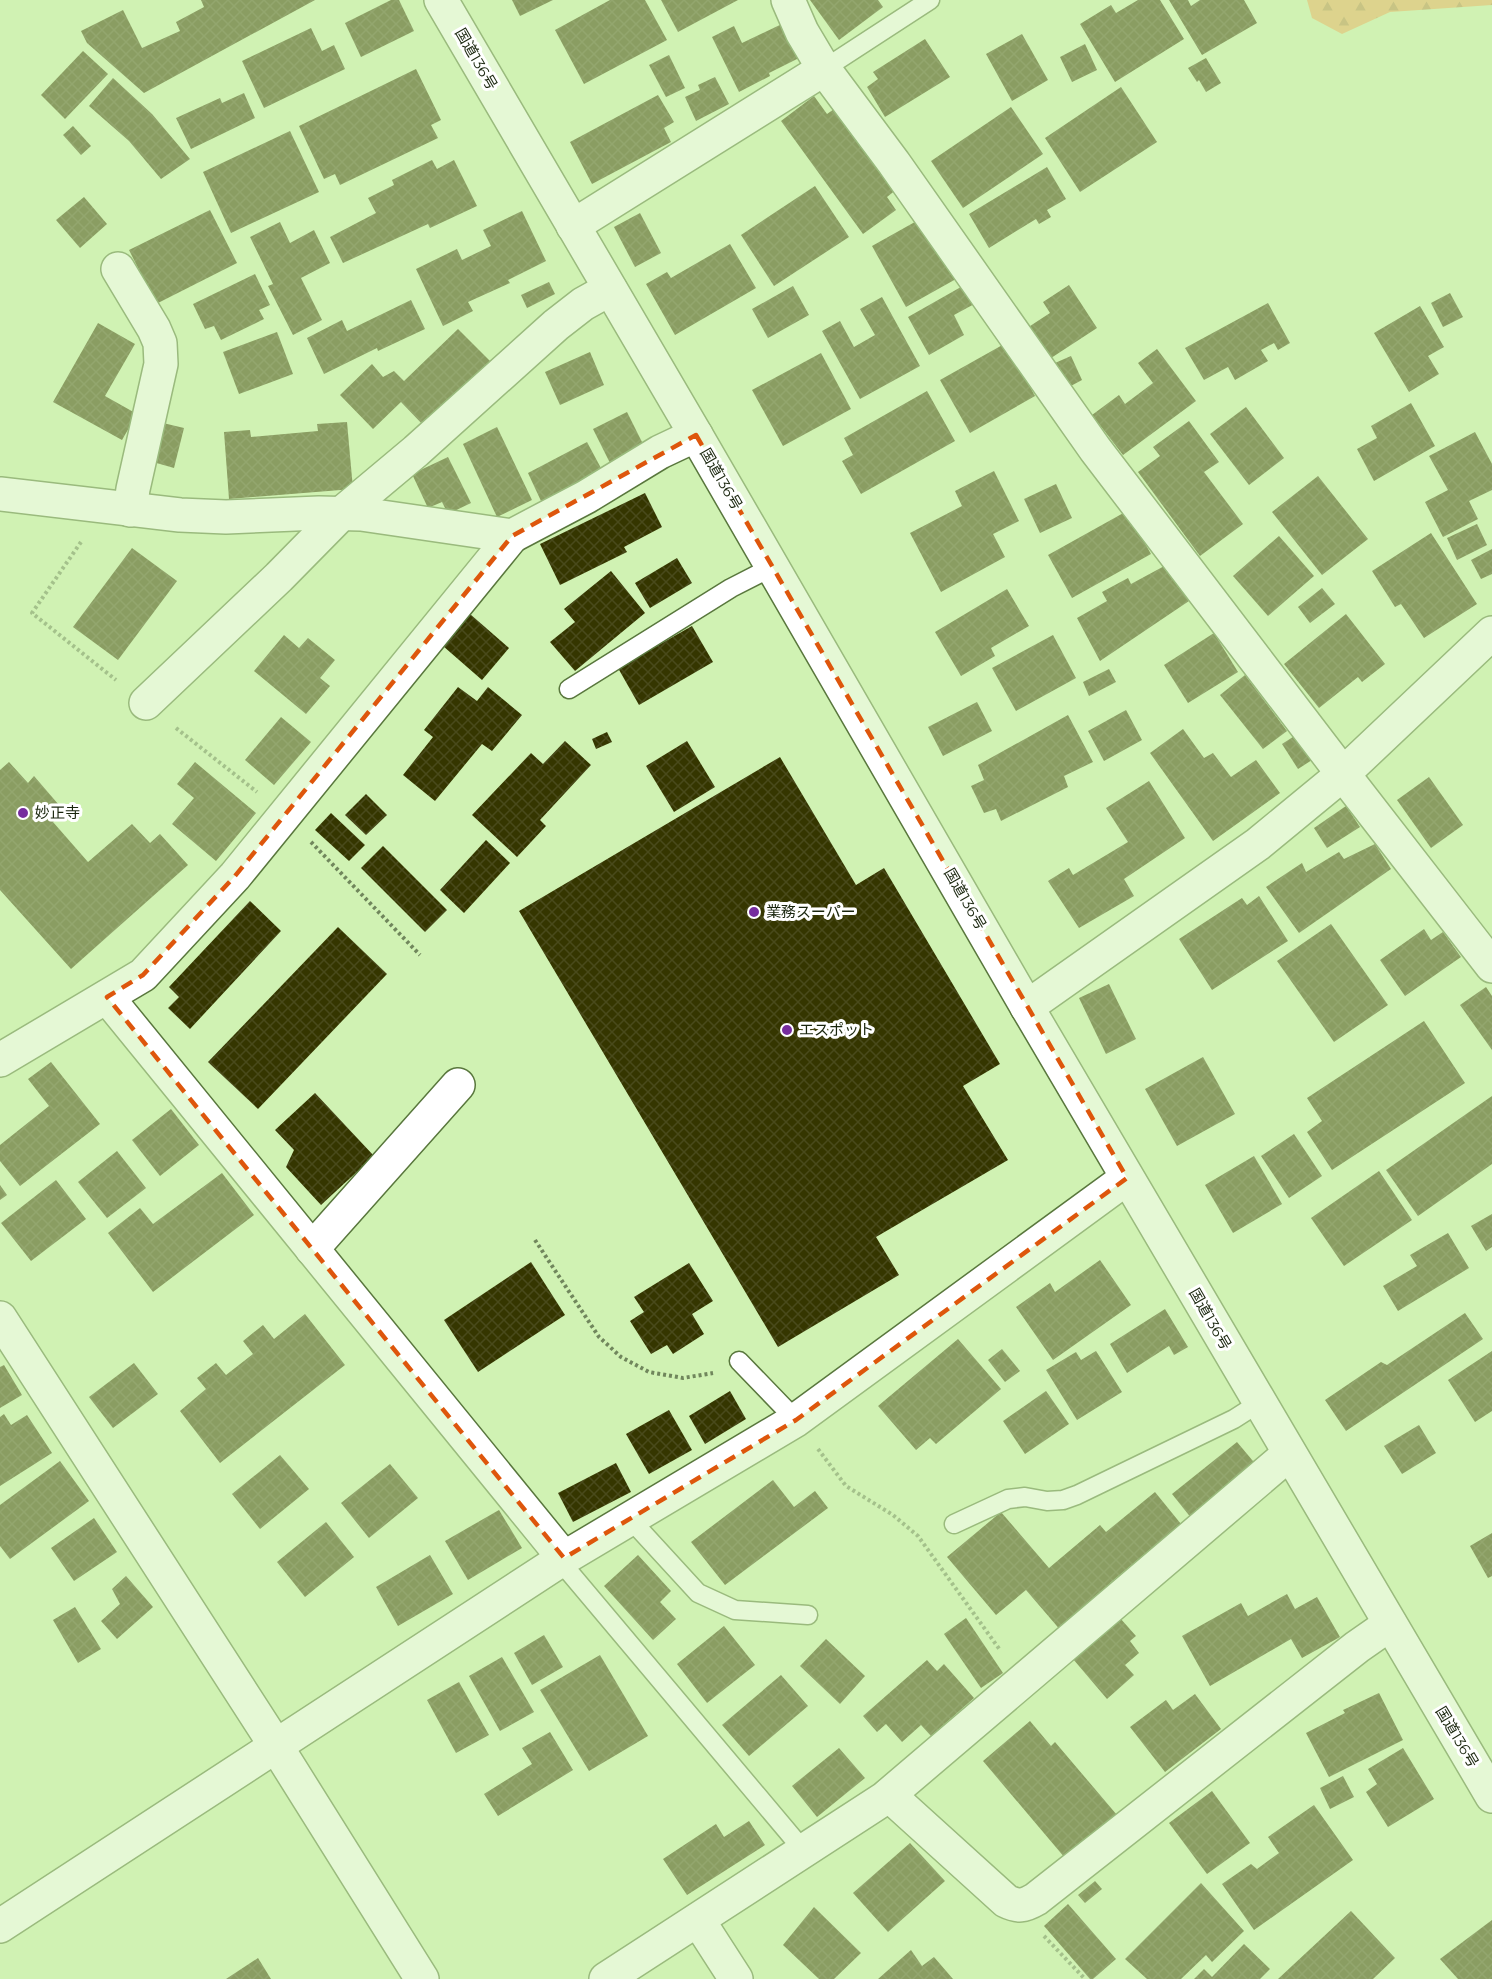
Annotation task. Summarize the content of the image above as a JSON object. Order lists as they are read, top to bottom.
{
  "streets": {
    "main road": ["国道136号"]
  },
  "places": ["妙正寺", "業務スーパー", "エスポット"]
}
